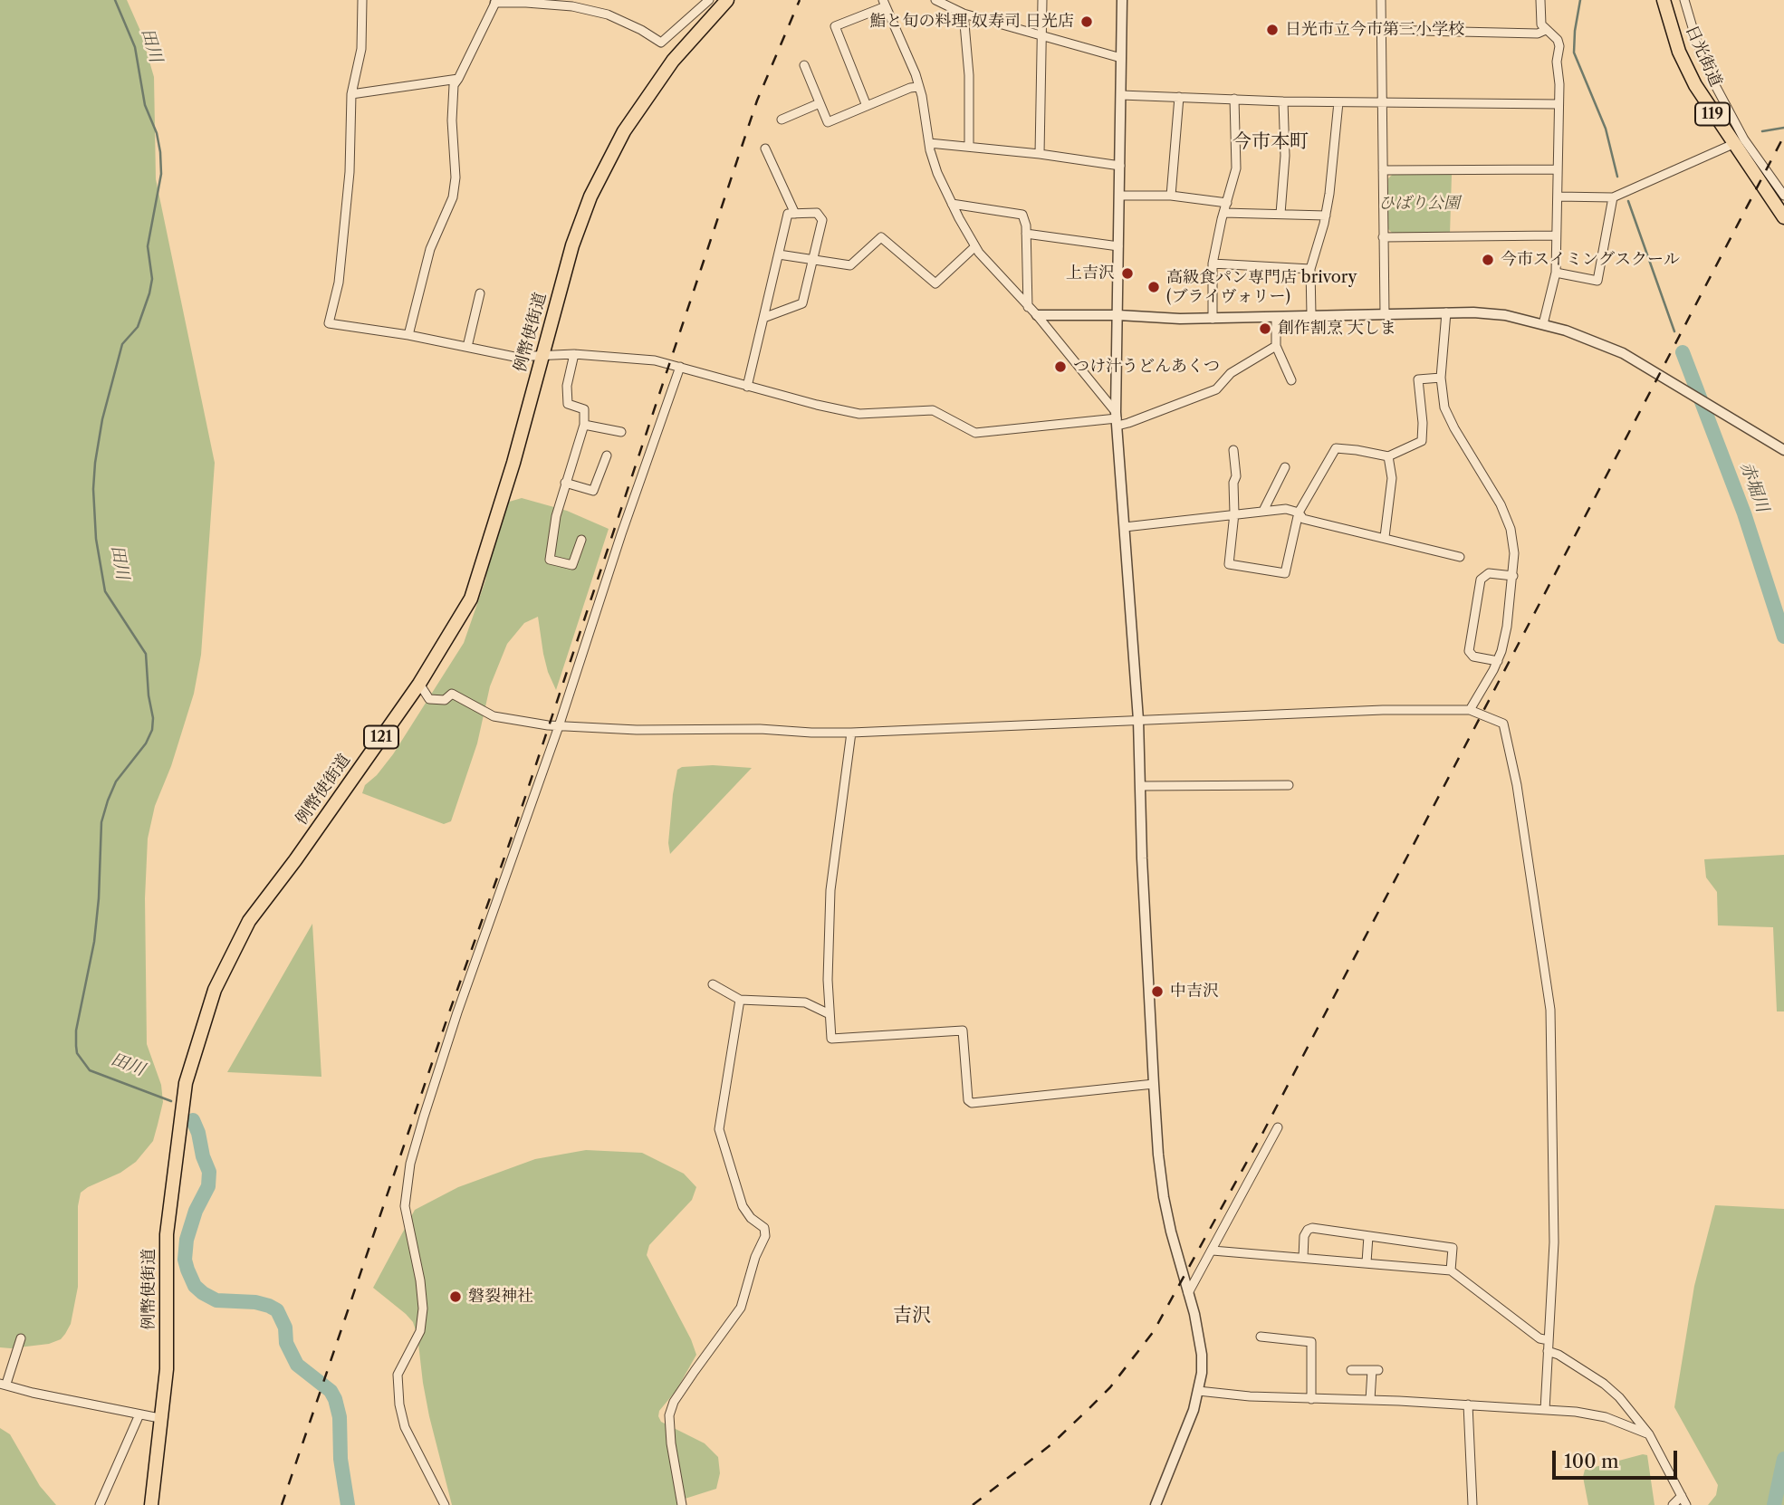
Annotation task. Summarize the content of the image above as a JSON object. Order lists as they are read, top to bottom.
{
  "streets": {
    "highway": [
      "日光街道",
      "119",
      "例幣使街道",
      "121"
    ]
  },
  "districts": ["今市本町", "吉沢"],
  "water": ["田川", "赤堀川"],
  "parks": ["ひばり公園"],
  "places": [
    "鮨と旬の料理 奴寿司 日光店",
    "日光市立今市第三小学校",
    "今市スイミングスクール",
    "上吉沢",
    "高級食パン専門店 brivory (ブライヴォリー)",
    "創作割烹 大しま",
    "つけ汁うどんあくつ",
    "中吉沢",
    "磐裂神社"
  ],
  "scale_bar": "100 m"
}
